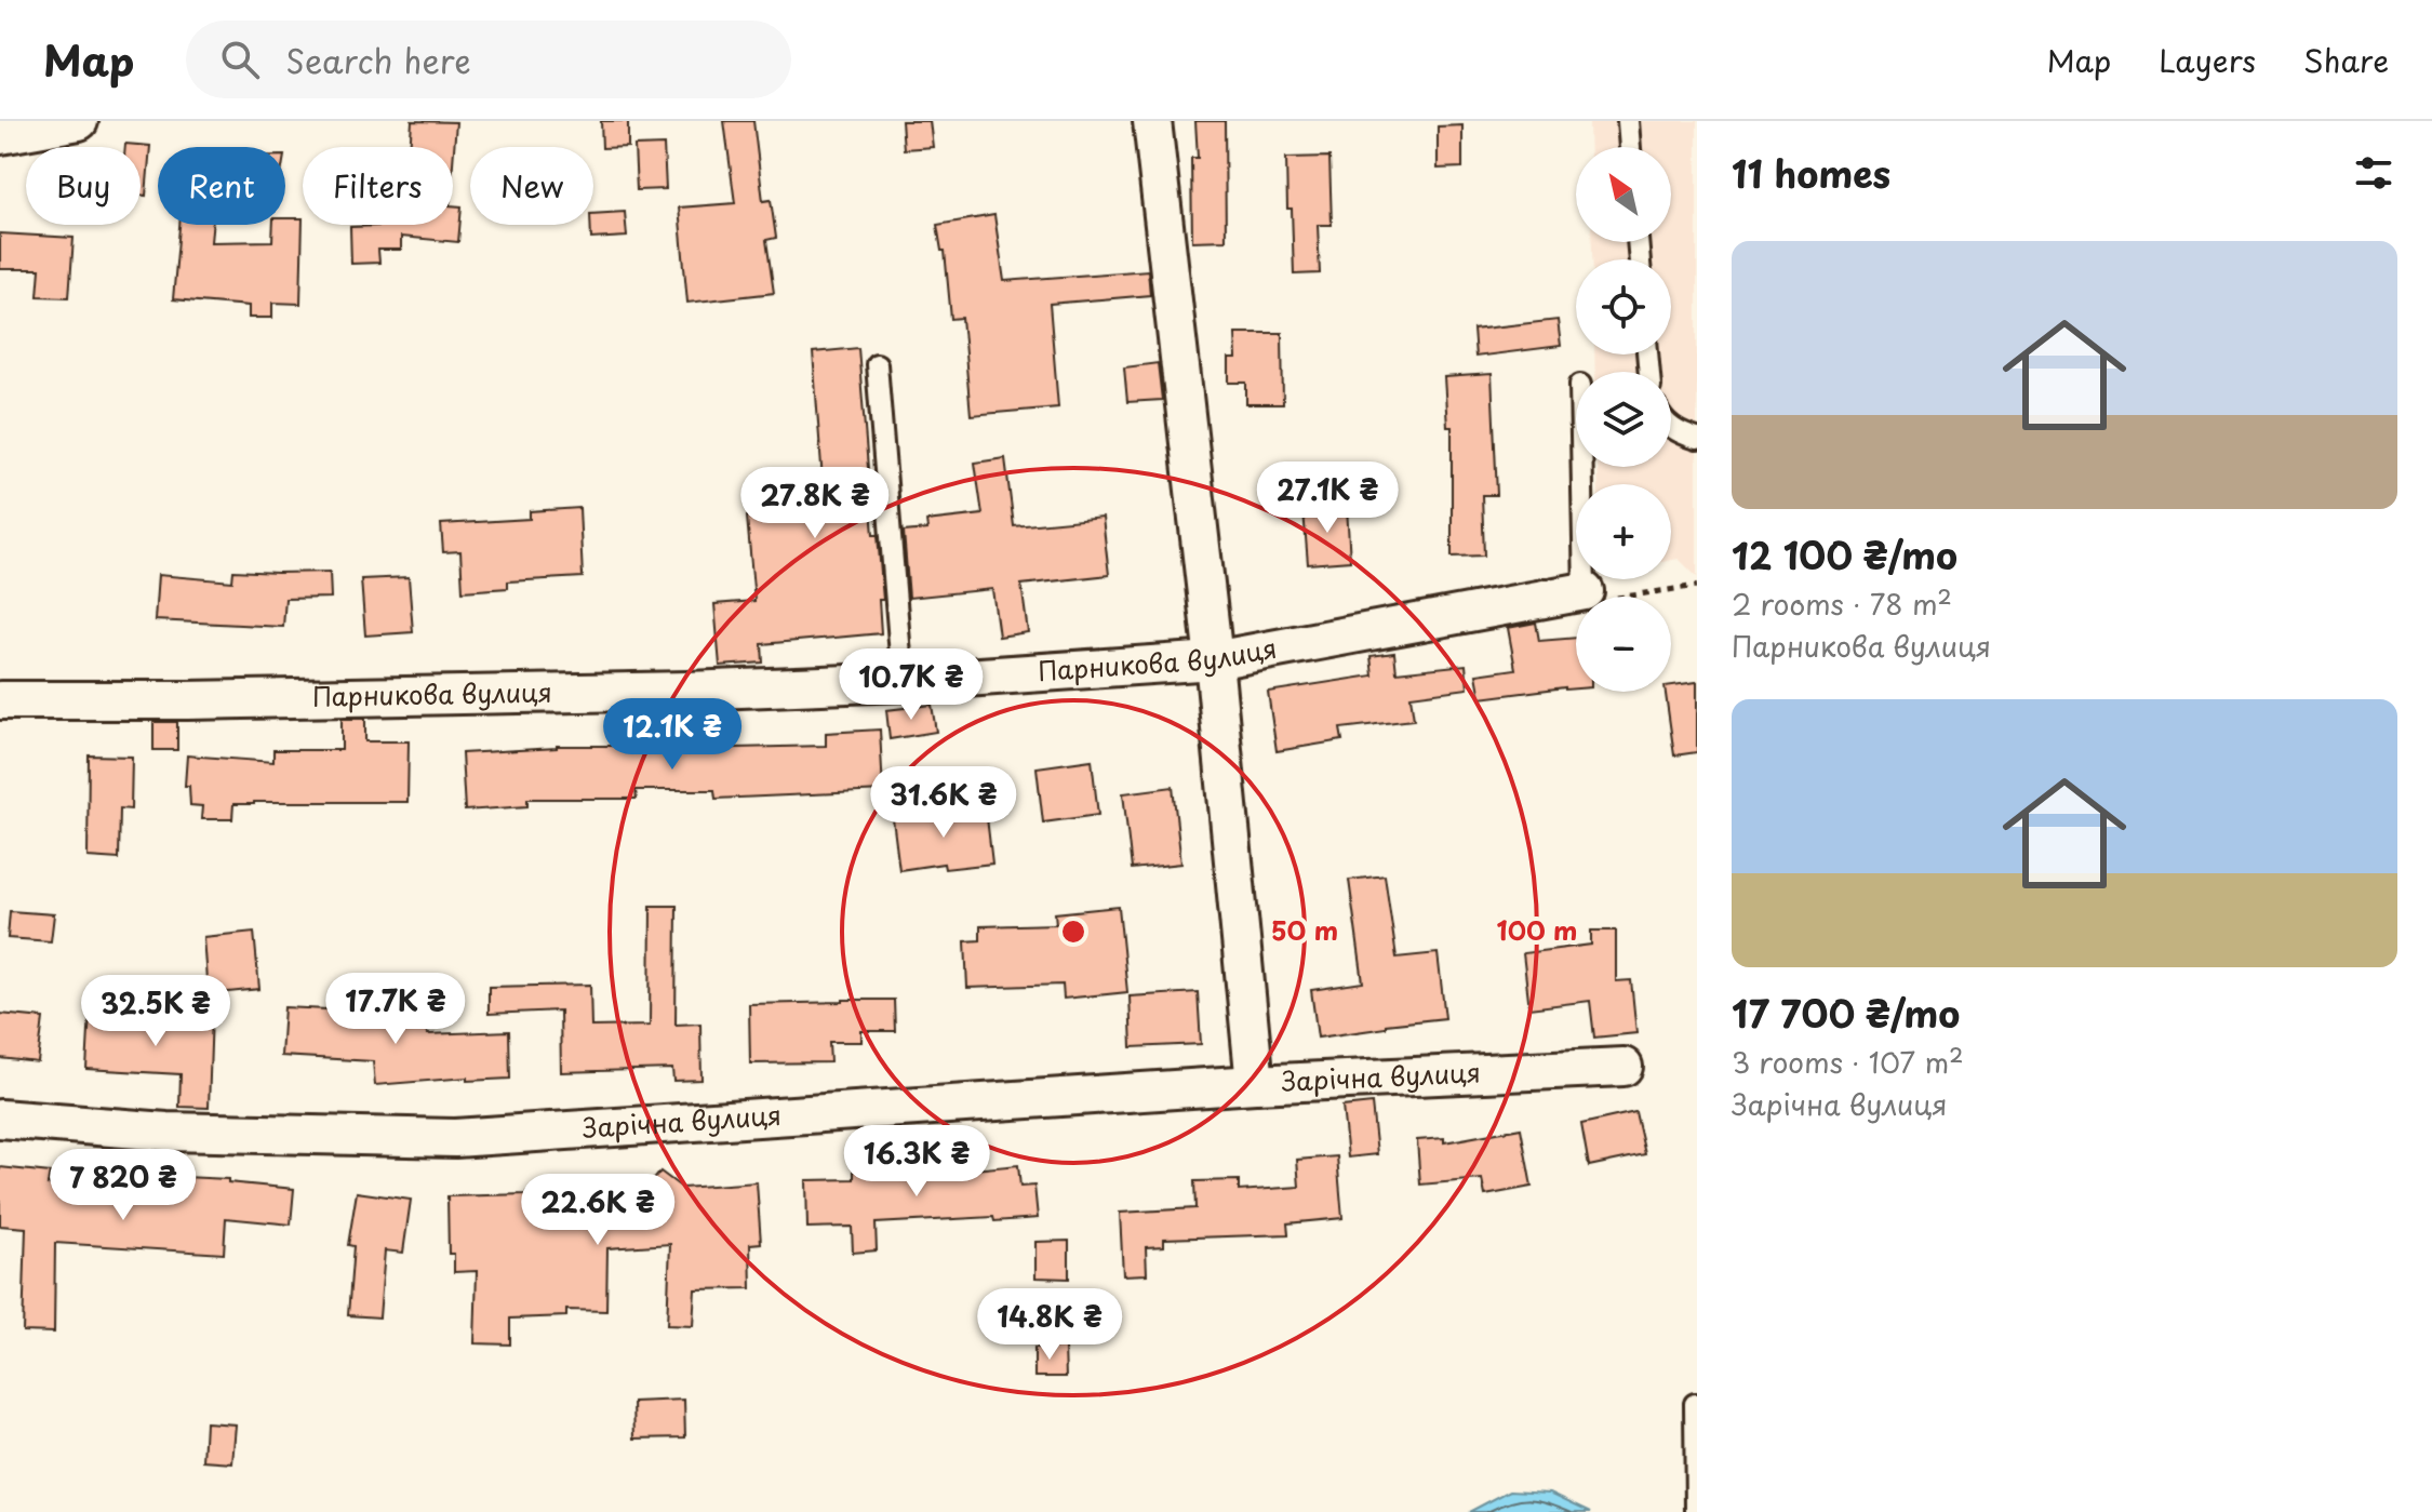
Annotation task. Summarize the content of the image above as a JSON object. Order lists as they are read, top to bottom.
{
  "streets": {
    "street": ["Парникова вулиця", "Зарічна вулиця"]
  },
  "north": "top left",
  "page": {
    "header": "Map",
    "search": "Search here",
    "nav": ["Map", "Layers", "Share"],
    "heading": "11 homes",
    "map_buttons": ["+", "−"],
    "chip": [
      "Buy",
      "Rent",
      "Filters",
      "New"
    ],
    "list": [
      {
        "name": "12 100 ₴/mo",
        "note": "2 rooms · 78 m² · Парникова вулиця"
      },
      {
        "name": "17 700 ₴/mo",
        "note": "3 rooms · 107 m² · Зарічна вулиця"
      }
    ],
    "price": [
      "27.1K ₴",
      "27.8K ₴",
      "10.7K ₴",
      "12.1K ₴",
      "31.6K ₴",
      "17.7K ₴",
      "32.5K ₴",
      "16.3K ₴",
      "7 820 ₴",
      "22.6K ₴",
      "14.8K ₴"
    ]
  },
  "rings": ["50 m", "100 m"]
}
